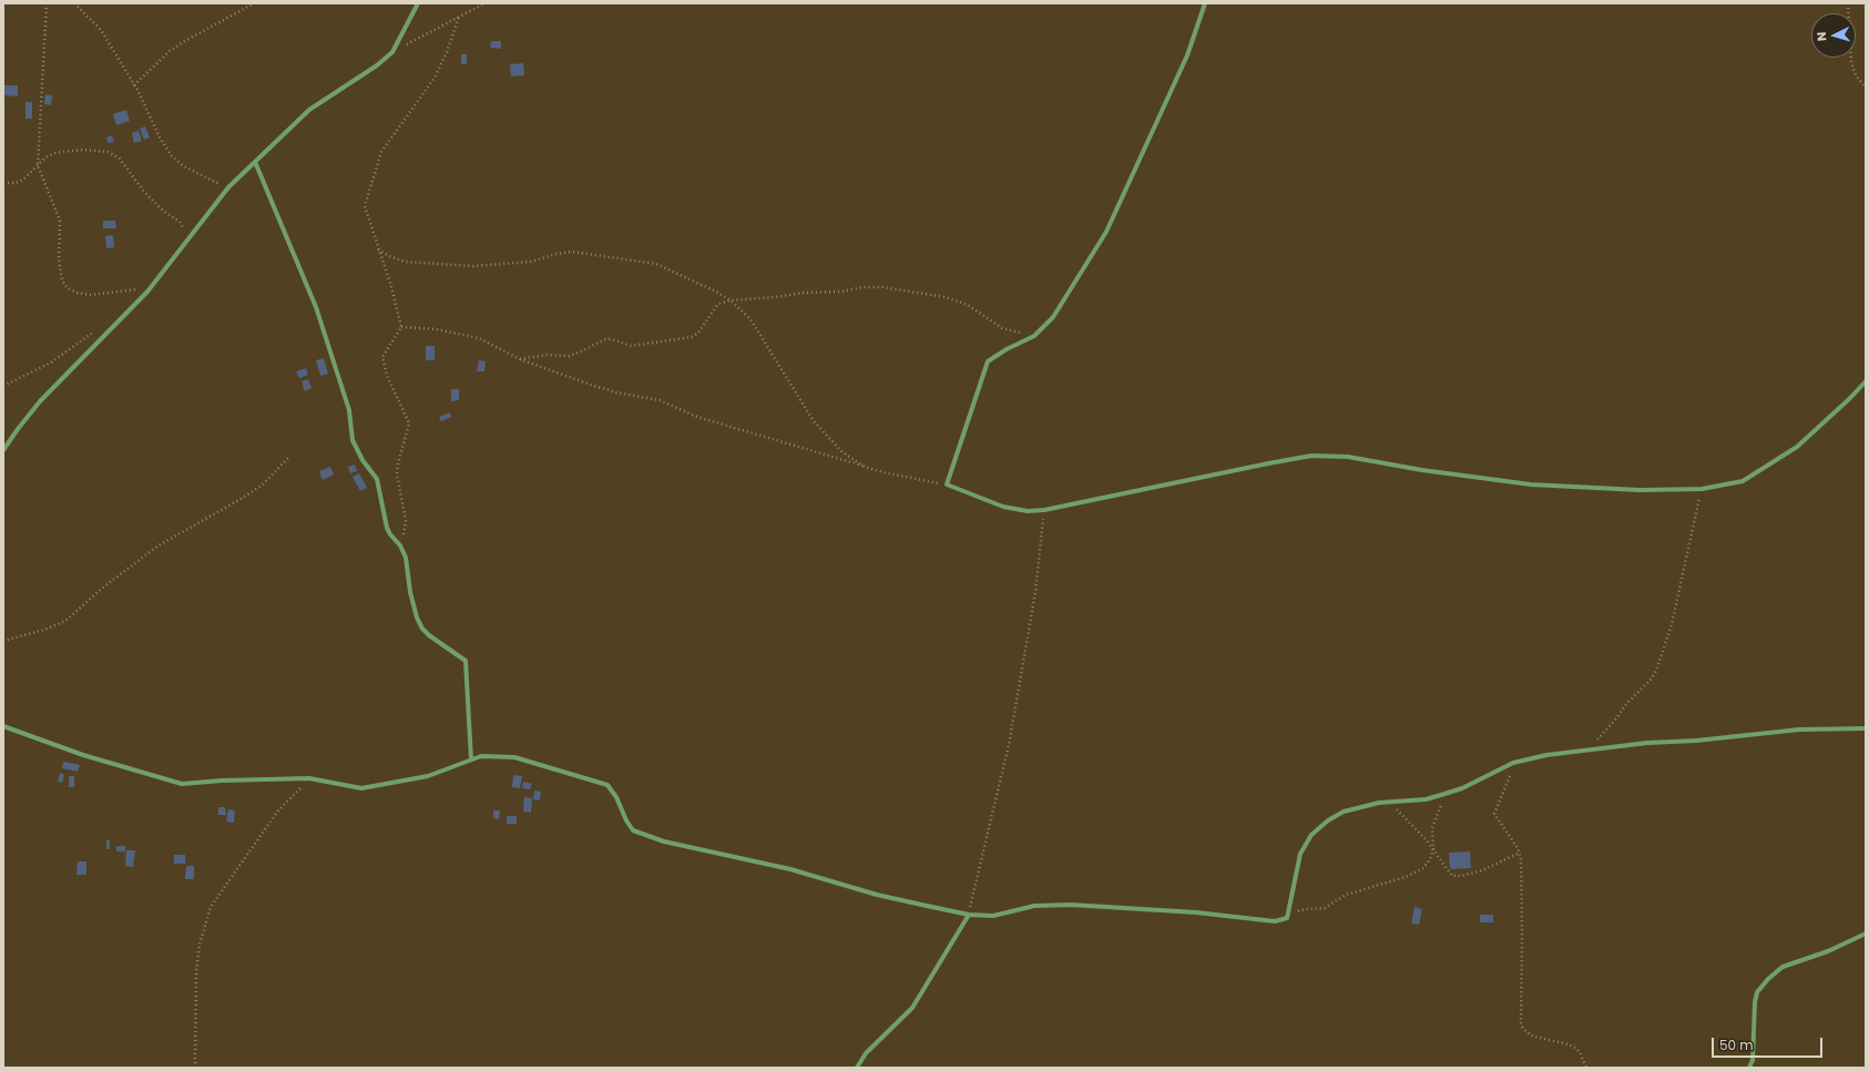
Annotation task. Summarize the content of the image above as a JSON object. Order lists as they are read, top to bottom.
{
  "scale_bar": "50 m",
  "north": "left"
}
